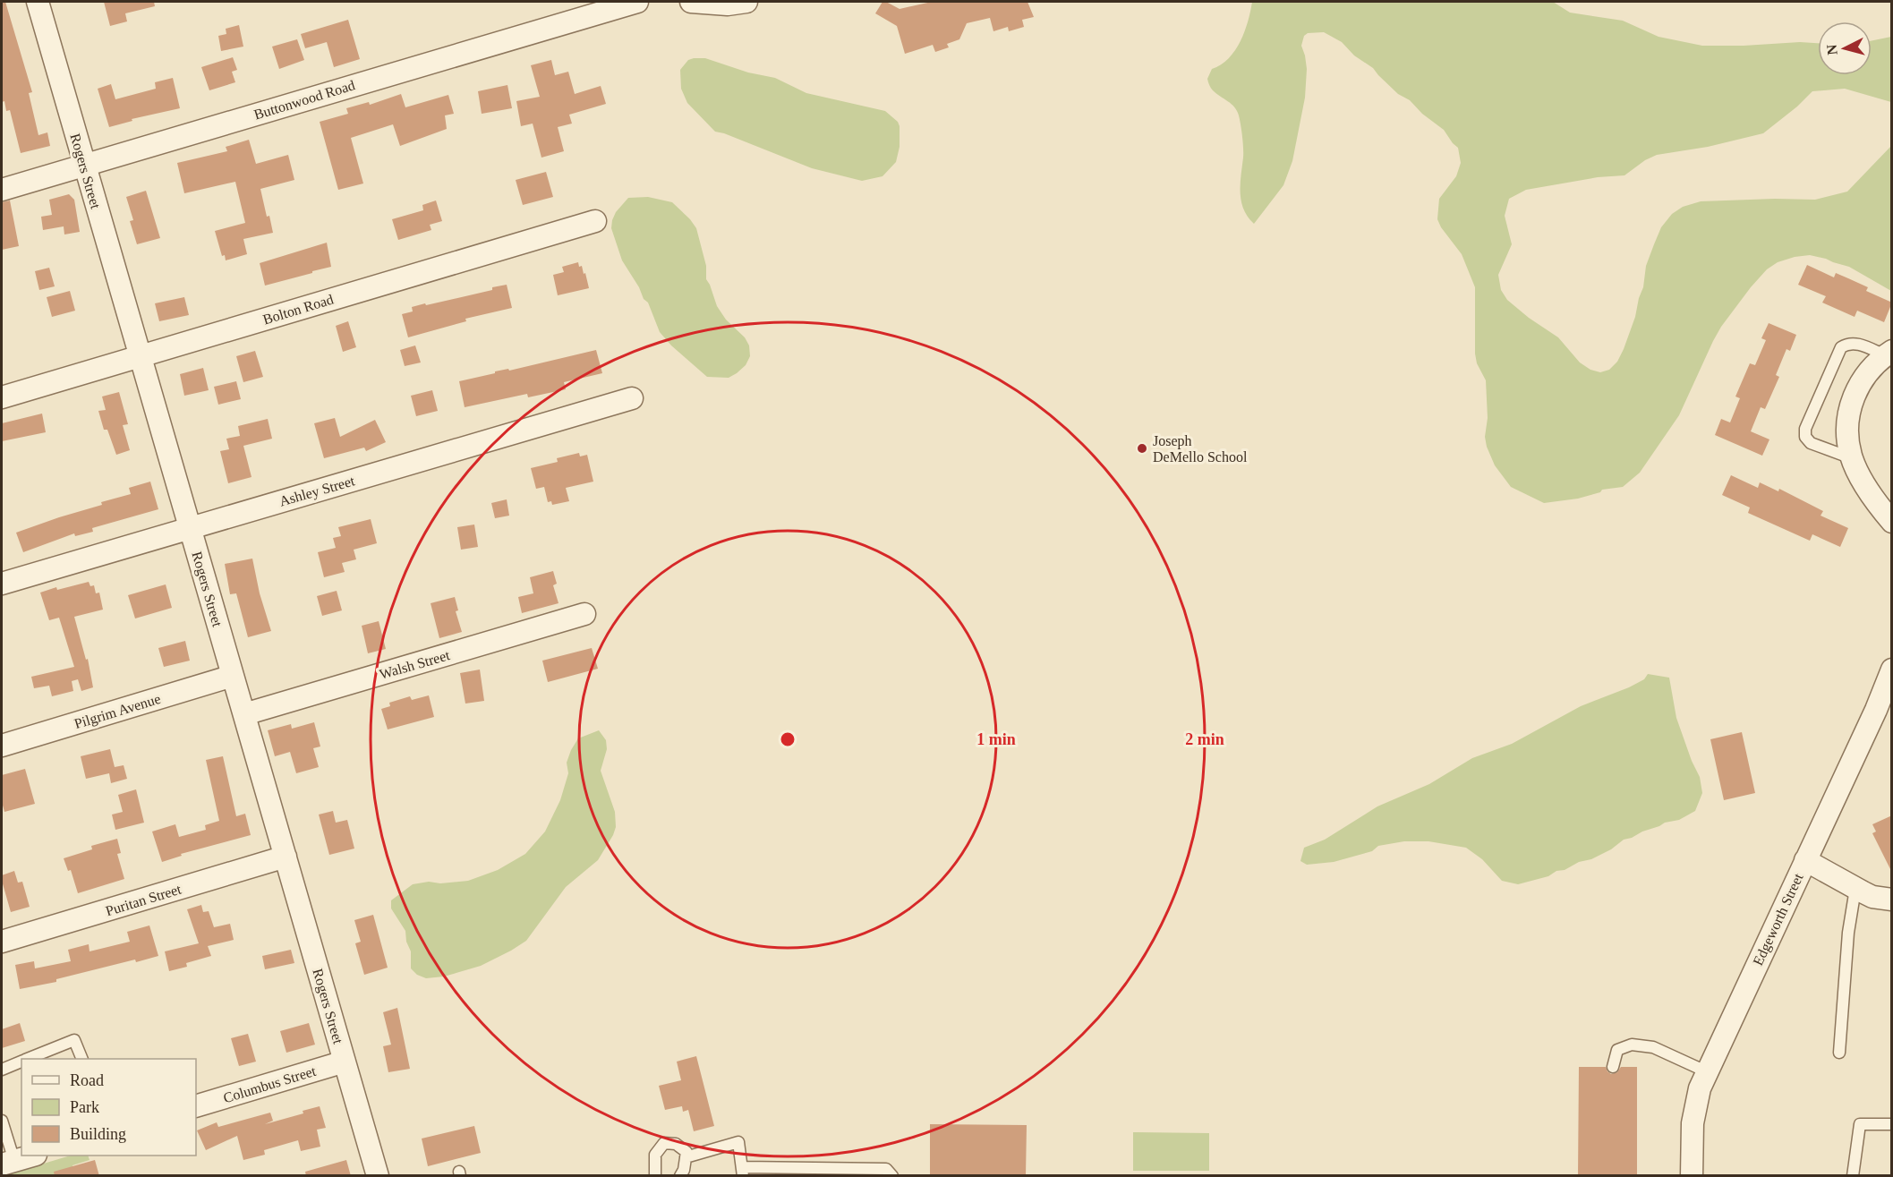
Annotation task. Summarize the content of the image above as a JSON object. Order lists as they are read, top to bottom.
{
  "streets": {
    "street": [
      "Buttonwood Road",
      "Rogers Street",
      "Bolton Road",
      "Ashley Street",
      "Walsh Street",
      "Pilgrim Avenue",
      "Puritan Street",
      "Edgeworth Street",
      "Columbus Street"
    ]
  },
  "crossings": [
    ["Buttonwood Road", "Rogers Street"],
    ["Rogers Street", "Bolton Road"],
    ["Rogers Street", "Ashley Street"],
    ["Rogers Street", "Walsh Street"],
    ["Rogers Street", "Pilgrim Avenue"],
    ["Rogers Street", "Puritan Street"],
    ["Rogers Street", "Columbus Street"]
  ],
  "places": ["Joseph DeMello School"],
  "legend": ["Road", "Park", "Building"],
  "north": "left",
  "rings": ["1 min", "2 min"]
}
